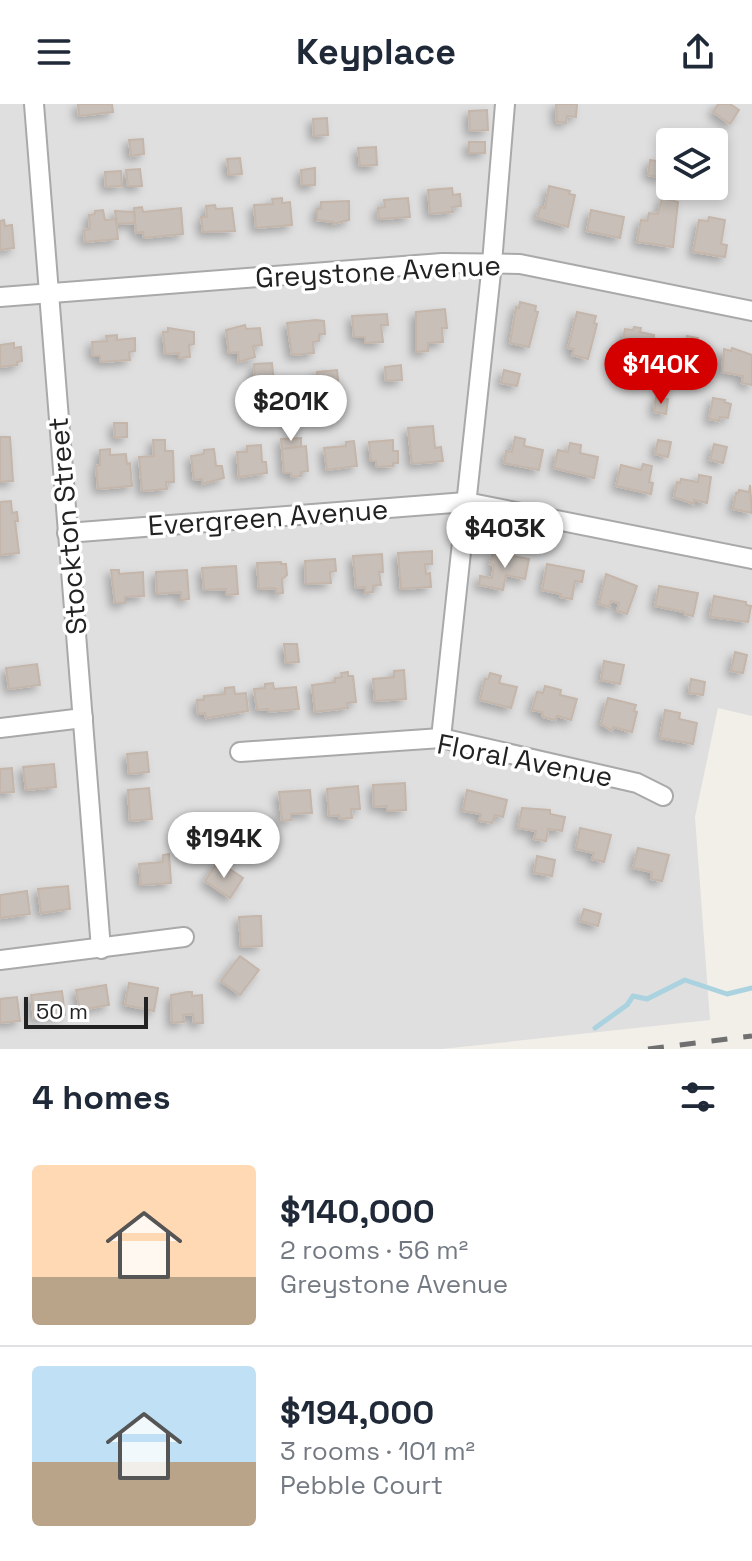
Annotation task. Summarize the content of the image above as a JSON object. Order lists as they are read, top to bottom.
{
  "streets": {
    "street": [
      "Greystone Avenue",
      "Evergreen Avenue",
      "Stockton Street",
      "Floral Avenue"
    ]
  },
  "crossings": [
    ["Greystone Avenue", "Stockton Street"],
    ["Evergreen Avenue", "Stockton Street"]
  ],
  "scale_bar": "50 m",
  "page": {
    "header": "Keyplace",
    "price": [
      "$140K",
      "$201K",
      "$403K",
      "$194K"
    ],
    "scale": "50 m",
    "heading": "4 homes",
    "list": [
      {
        "name": "$140,000",
        "note": "2 rooms · 56 m² · Greystone Avenue"
      },
      {
        "name": "$194,000",
        "note": "3 rooms · 101 m² · Pebble Court"
      }
    ]
  }
}
